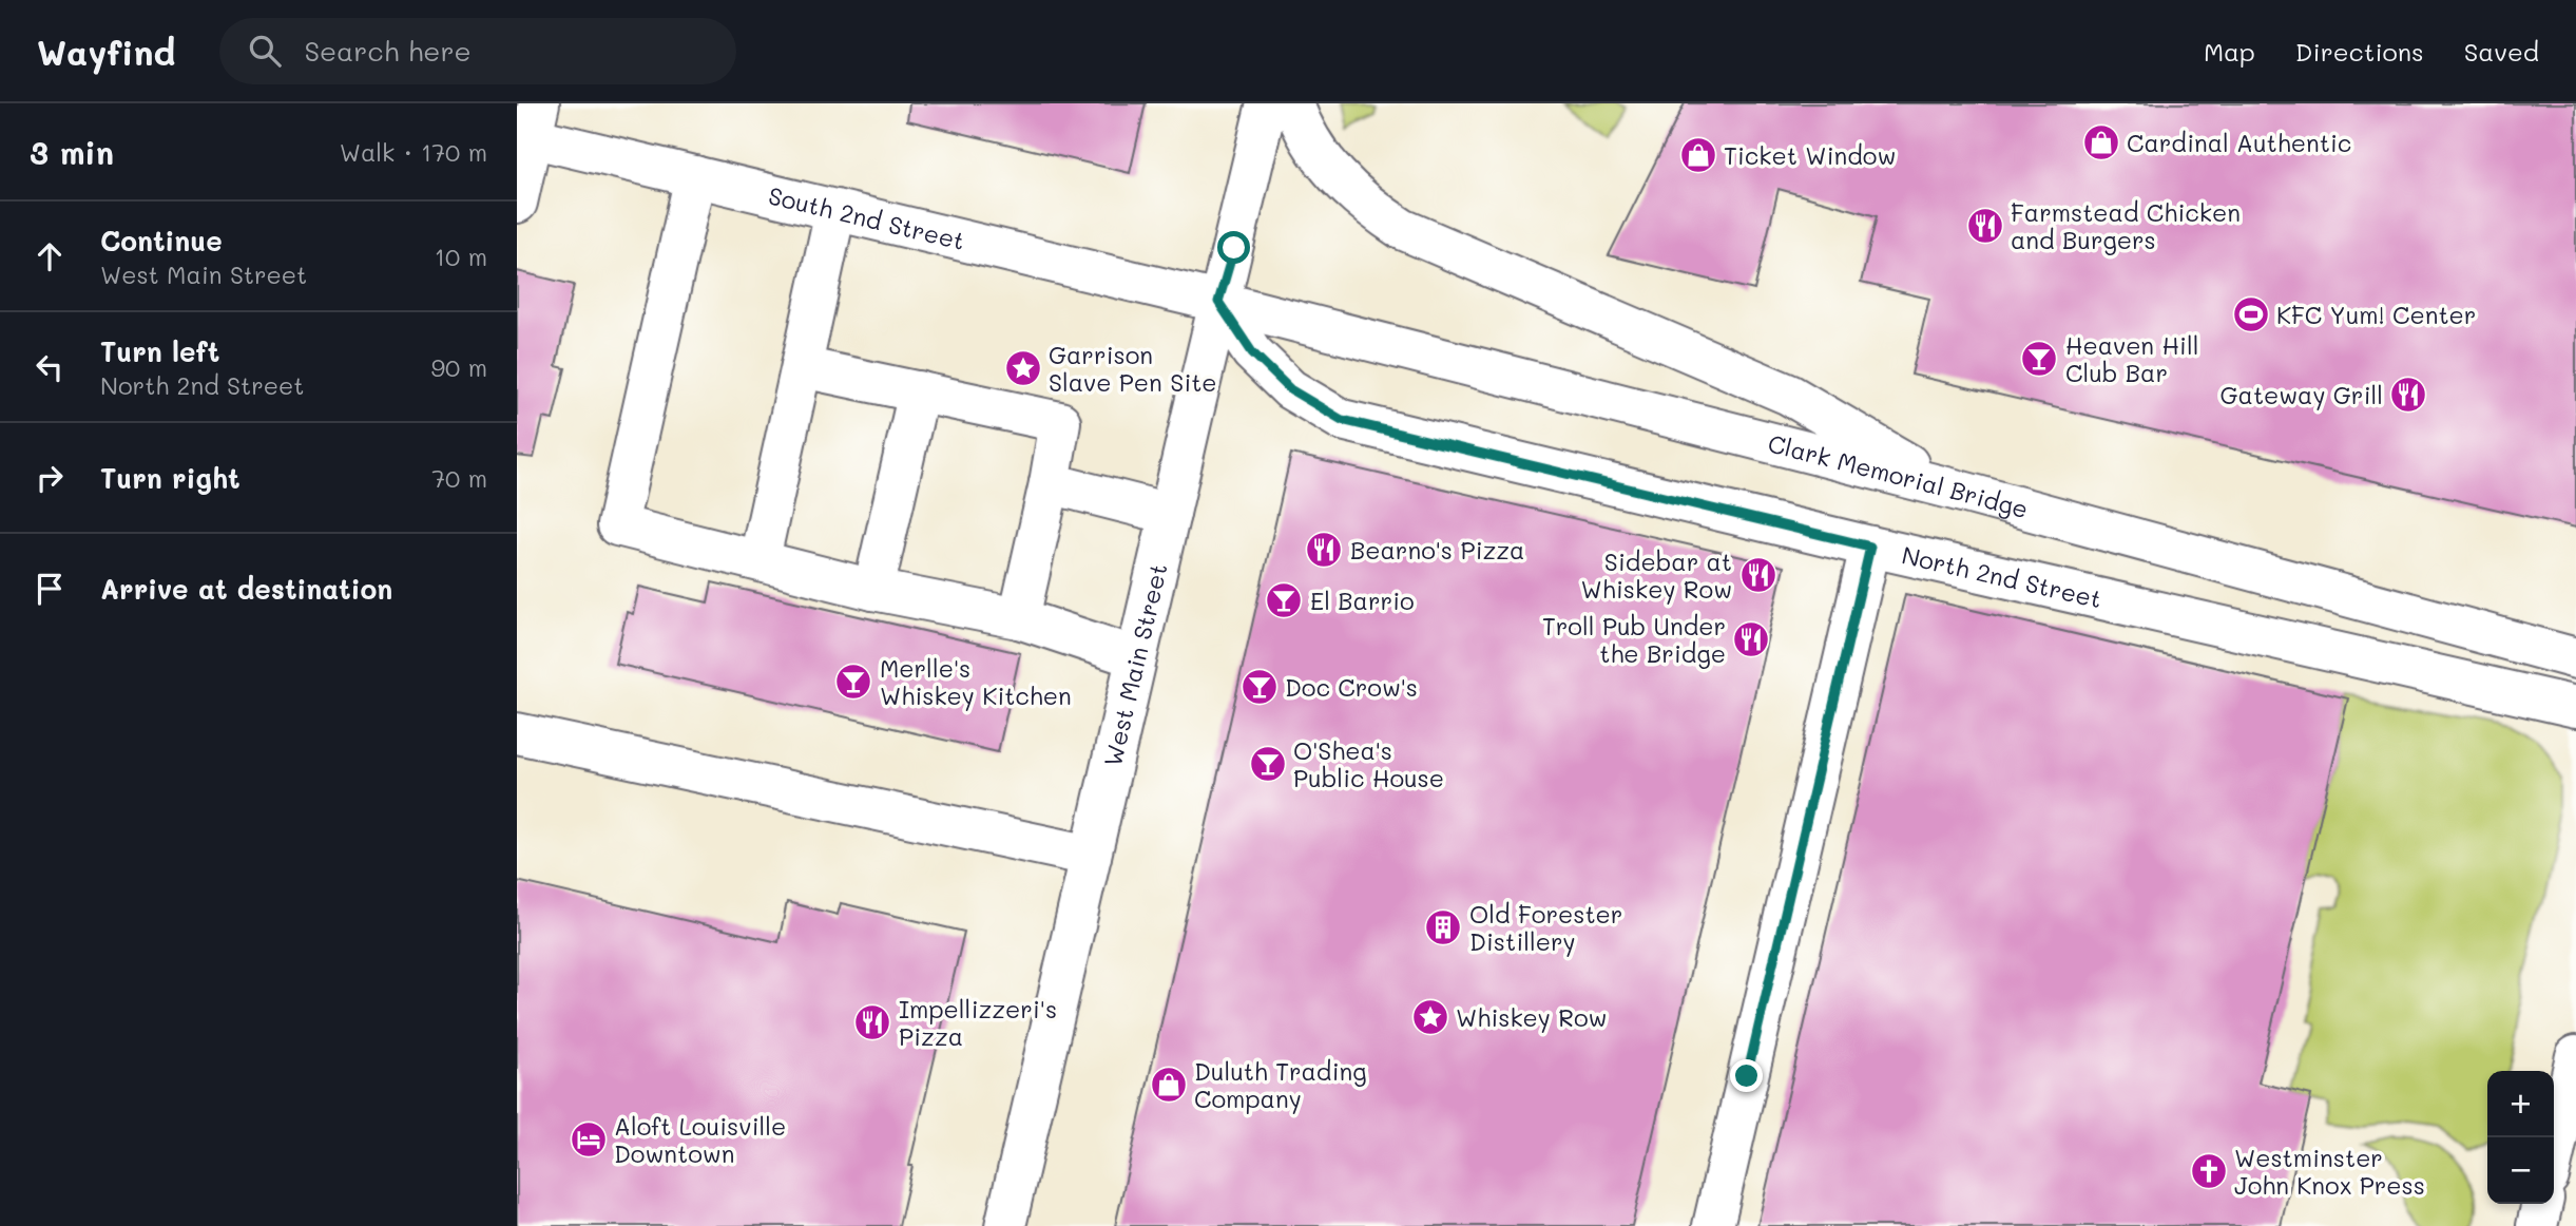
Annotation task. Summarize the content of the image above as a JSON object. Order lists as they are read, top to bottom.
{
  "streets": {
    "main road": [
      "South 2nd Street",
      "Clark Memorial Bridge",
      "North 2nd Street",
      "West Main Street"
    ]
  },
  "crossings": [
    ["South 2nd Street", "Clark Memorial Bridge"],
    ["South 2nd Street", "North 2nd Street"],
    ["South 2nd Street", "West Main Street"],
    ["Clark Memorial Bridge", "North 2nd Street"],
    ["Clark Memorial Bridge", "West Main Street"],
    ["North 2nd Street", "West Main Street"]
  ],
  "places": {
    "shop": ["Cardinal Authentic", "Ticket Window", "Duluth Trading Company"],
    "restaurant": [
      "Farmstead Chicken and Burgers",
      "Gateway Grill",
      "Bearno's Pizza",
      "Sidebar at Whiskey Row",
      "Troll Pub Under the Bridge",
      "Impellizzeri's Pizza"
    ],
    "sports": ["KFC Yum! Center"],
    "bar": [
      "Heaven Hill Club Bar",
      "El Barrio",
      "Merlle's Whiskey Kitchen",
      "Doc Crow's",
      "O'Shea's Public House"
    ],
    "place": ["Garrison Slave Pen Site", "Whiskey Row"],
    "building": ["Old Forester Distillery"],
    "hotel": ["Aloft Louisville Downtown"],
    "church": ["Westminster John Knox Press"]
  },
  "page": {
    "header": "Wayfind",
    "search": "Search here",
    "nav": ["Map", "Directions", "Saved"],
    "heading": ["3 min", "Walk · 170 m"],
    "list": [
      ["Continue", "West Main Street", "10 m"],
      ["Turn left", "North 2nd Street", "90 m"],
      ["Turn right", "70 m"],
      "Arrive at destination"
    ],
    "map_buttons": ["+", "−"]
  }
}
